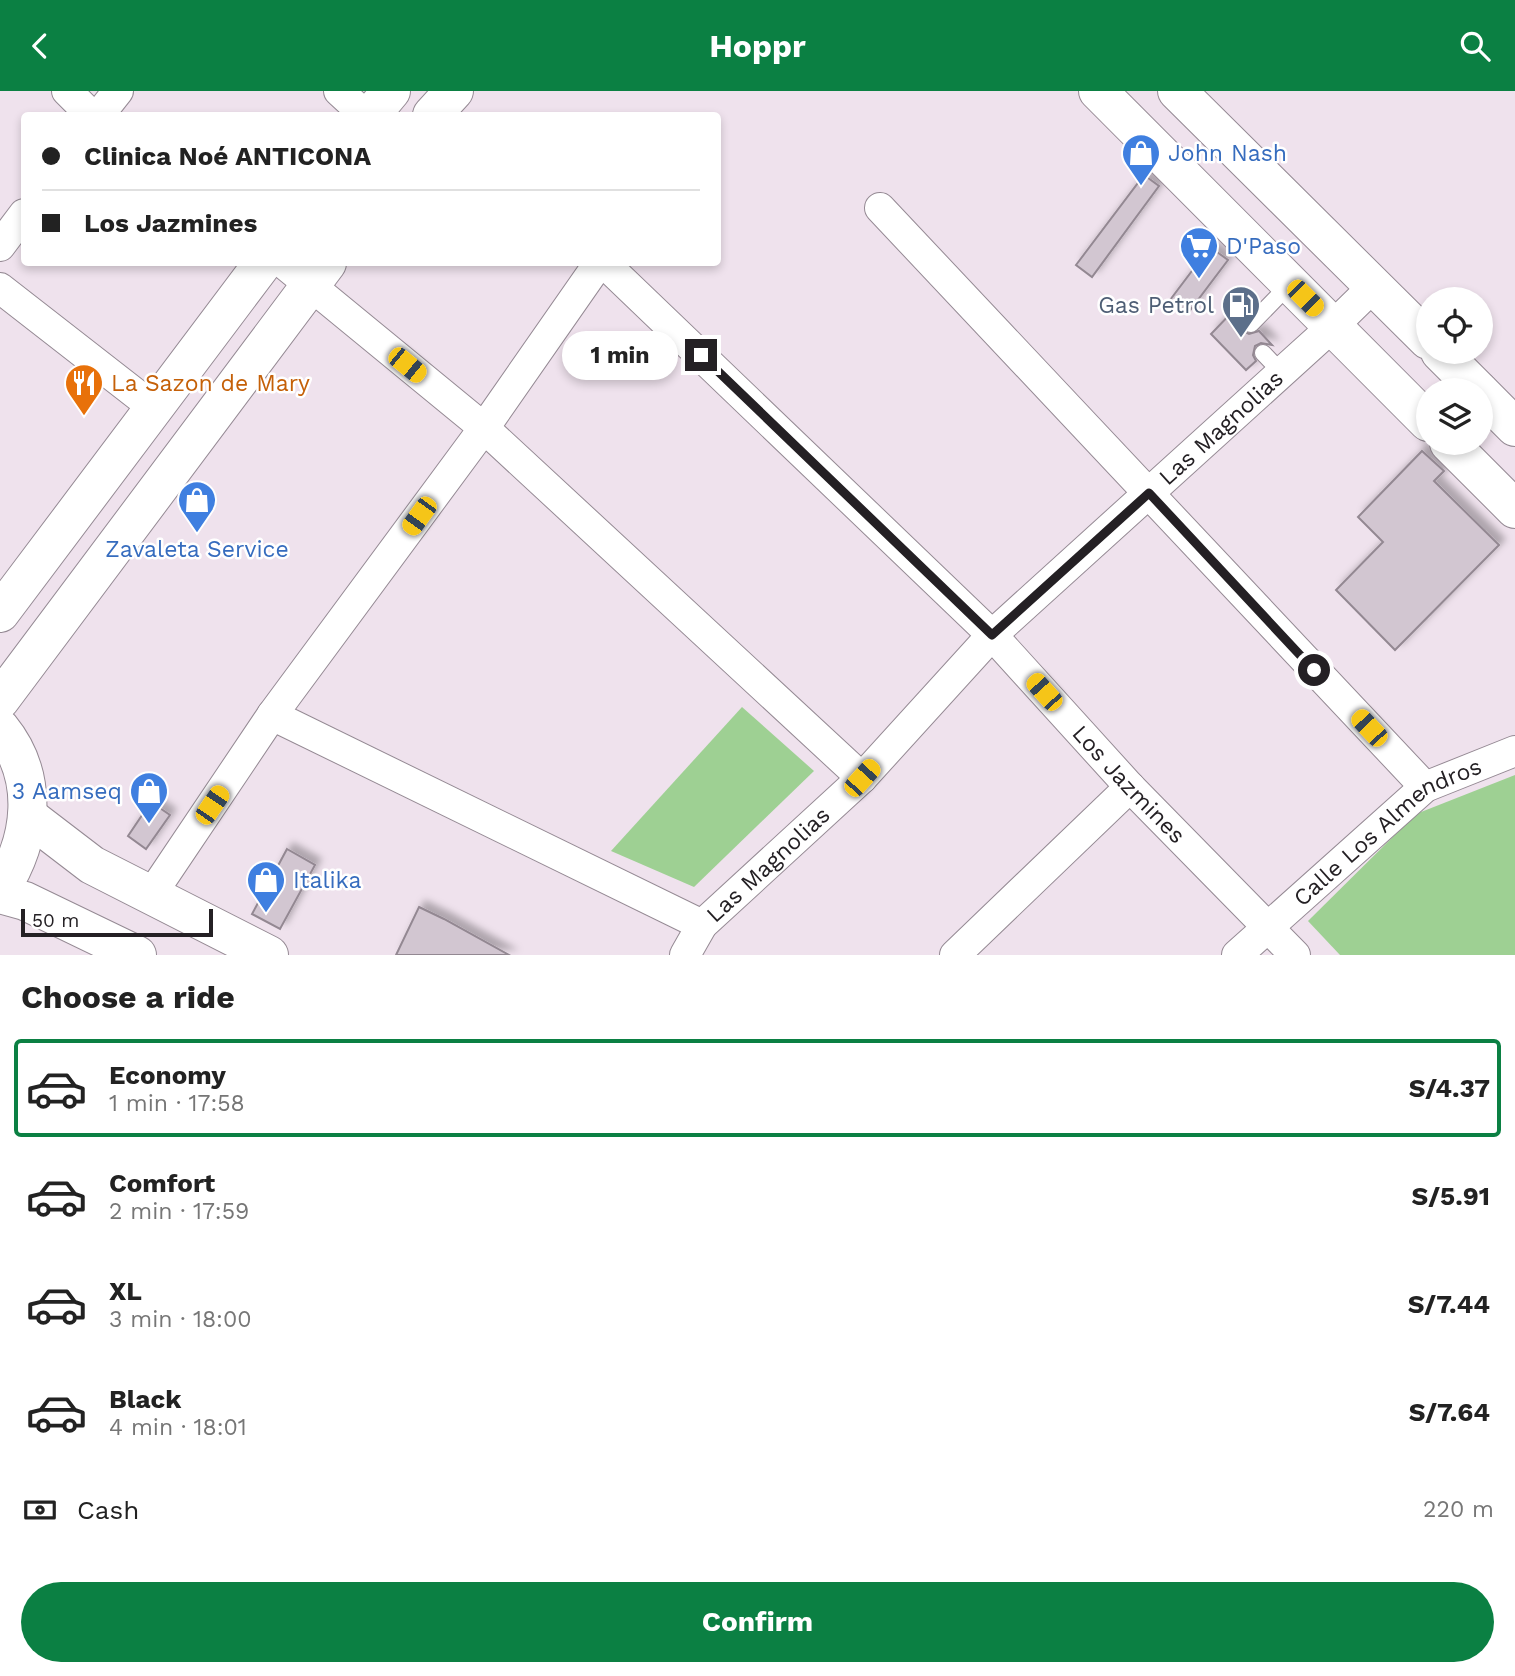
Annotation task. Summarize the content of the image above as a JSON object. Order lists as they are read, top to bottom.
{
  "streets": {
    "street": ["Las Magnolias", "Los Jazmines", "Calle Los Almendros"]
  },
  "crossings": [
    ["Las Magnolias", "Los Jazmines"],
    ["Los Jazmines", "Calle Los Almendros"]
  ],
  "places": {
    "shop": [
      "John Nash",
      "Zavaleta Service",
      "3 Aamseq",
      "Italika"
    ],
    "supermarket": ["D'Paso"],
    "fuel station": ["Gas Petrol"],
    "restaurant": ["La Sazon de Mary"]
  },
  "scale_bar": "50 m",
  "page": {
    "header": "Hoppr",
    "banner": ["Clinica Noé ANTICONA", "Los Jazmines"],
    "bubble": "1 min",
    "scale": "50 m",
    "heading": "Choose a ride",
    "list": [
      {
        "name": "Economy",
        "note": "1 min · 17:58",
        "value": "S/4.37"
      },
      {
        "name": "Comfort",
        "note": "2 min · 17:59",
        "value": "S/5.91"
      },
      {
        "name": "XL",
        "note": "3 min · 18:00",
        "value": "S/7.44"
      },
      {
        "name": "Black",
        "note": "4 min · 18:01",
        "value": "S/7.64"
      }
    ],
    "pay": ["Cash", "220 m"],
    "buttons": "Confirm"
  }
}
